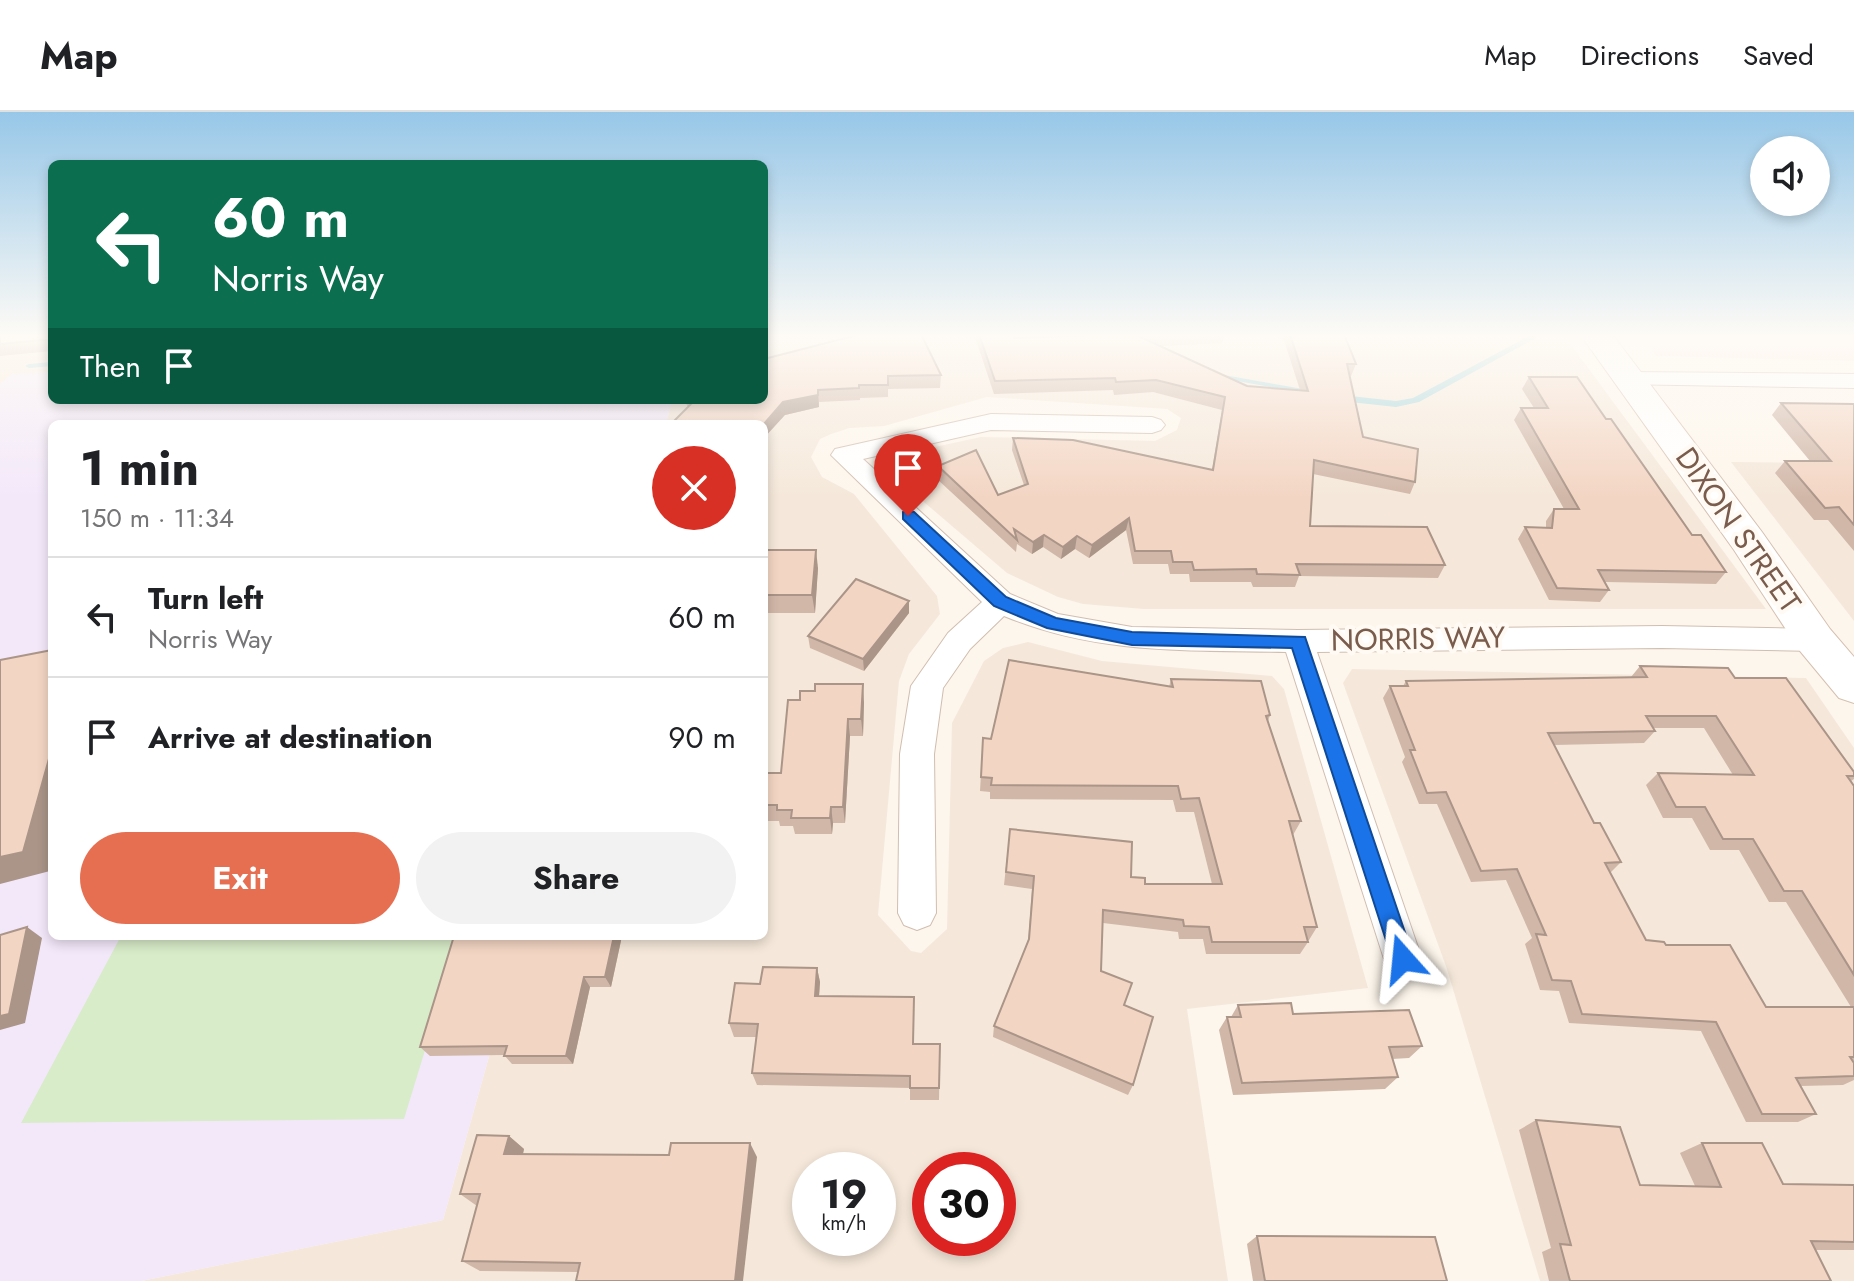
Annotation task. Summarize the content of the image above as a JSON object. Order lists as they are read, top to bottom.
{
  "streets": {
    "main road": ["DIXON STREET"],
    "street": ["NORRIS WAY"]
  },
  "crossings": [
    ["DIXON STREET", "NORRIS WAY"]
  ],
  "page": {
    "header": "Map",
    "nav": ["Map", "Directions", "Saved"],
    "turn": ["60 m", "Norris Way"],
    "then": "Then",
    "heading": ["1 min", "150 m · 11:34"],
    "list": [
      {
        "name": "Turn left",
        "note": "Norris Way",
        "value": "60 m"
      },
      {
        "name": "Arrive at destination",
        "value": "90 m"
      }
    ],
    "buttons": ["Exit", "Share"],
    "speed": "19 km/h",
    "limit": "30"
  }
}
